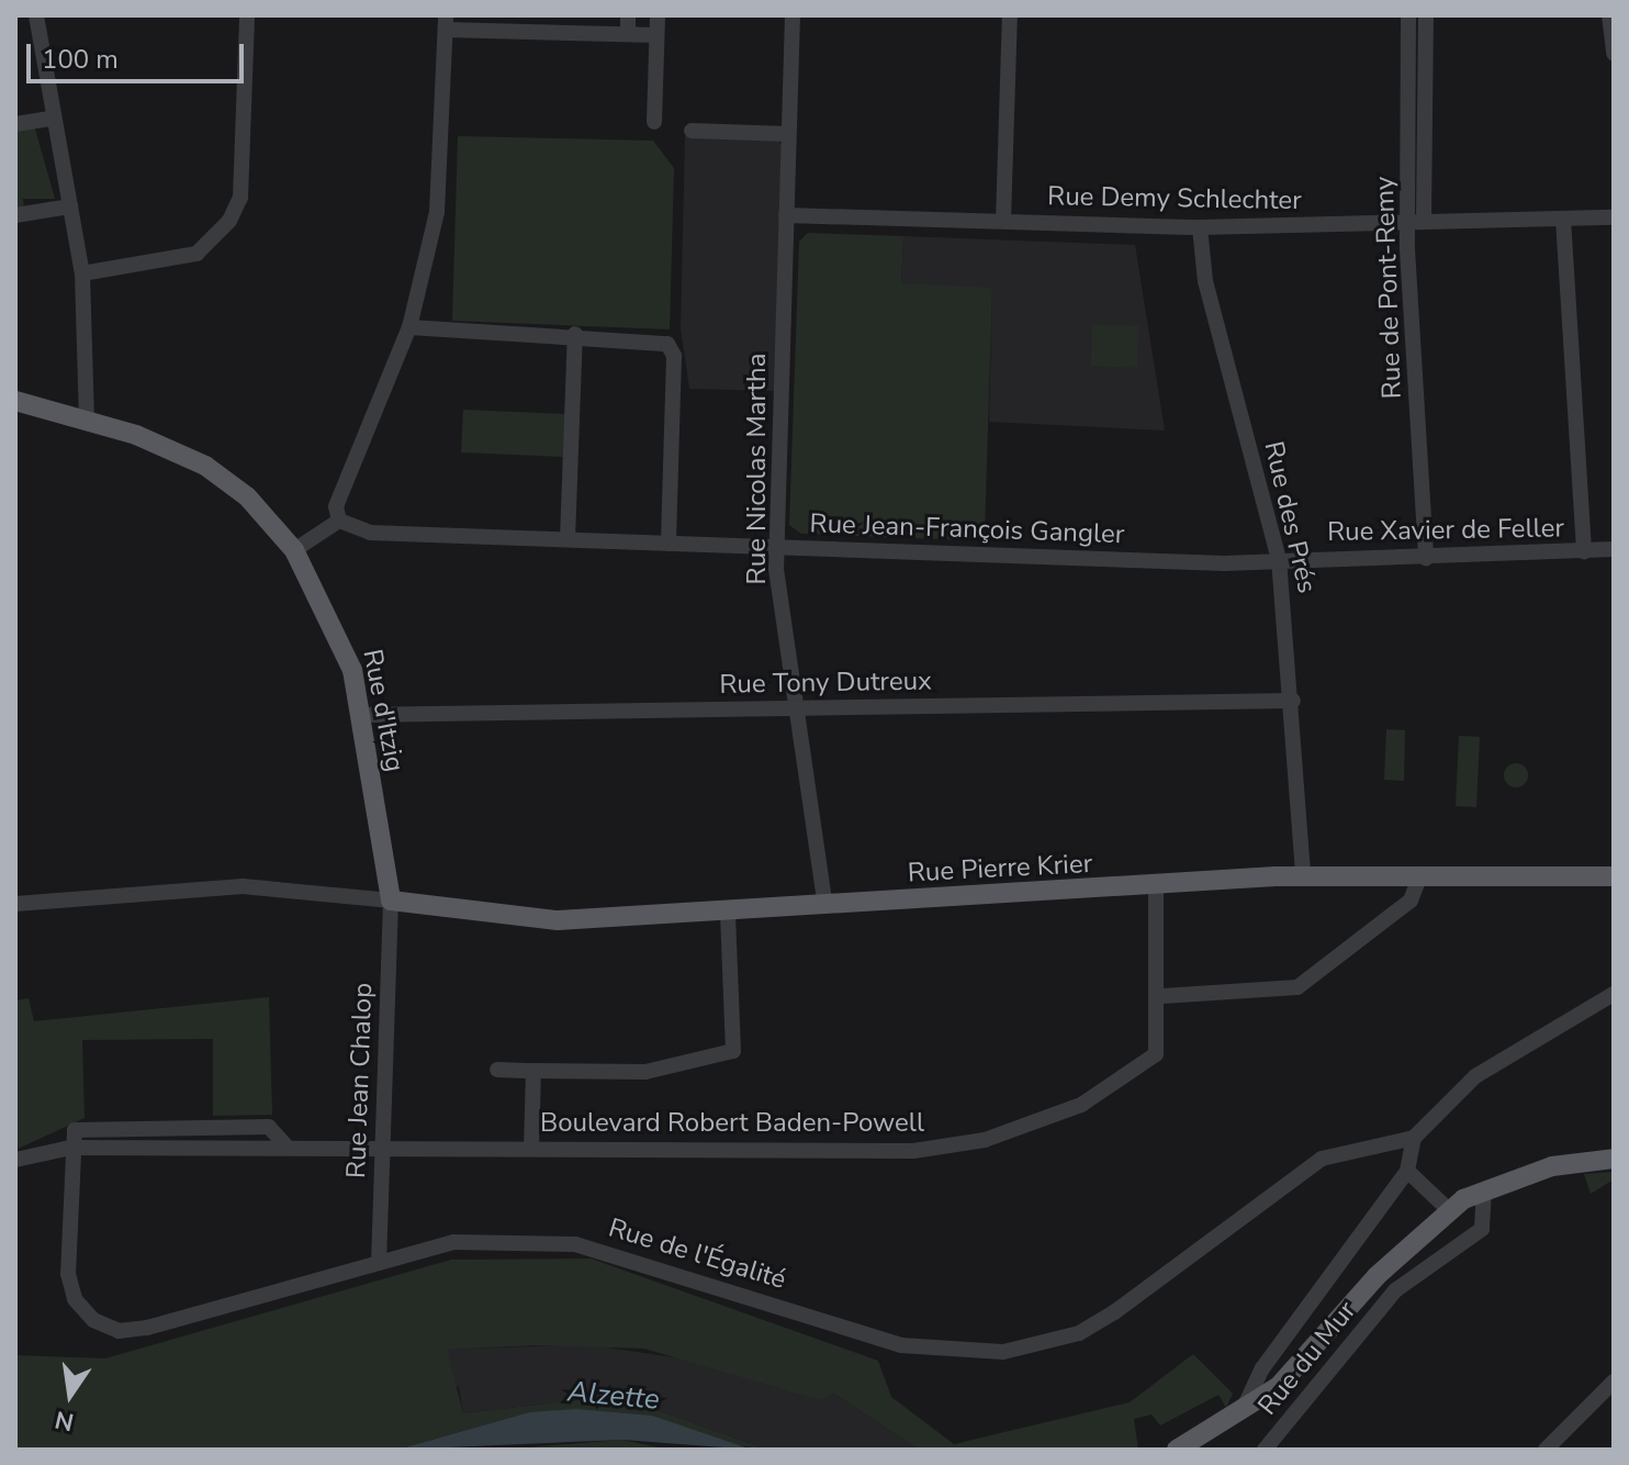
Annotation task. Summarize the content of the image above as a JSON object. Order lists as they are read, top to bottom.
{
  "streets": {
    "main road": ["Rue d'Itzig", "Rue Pierre Krier"],
    "street": [
      "Rue Demy Schlechter",
      "Rue de Pont-Remy",
      "Rue Nicolas Martha",
      "Rue des Prés",
      "Rue Jean-François Gangler",
      "Rue Xavier de Feller",
      "Rue Tony Dutreux",
      "Rue Jean Chalop",
      "Boulevard Robert Baden-Powell",
      "Rue de l'Égalité",
      "Rue du Mur"
    ]
  },
  "crossings": [
    ["Rue Demy Schlechter", "Rue de Pont-Remy"],
    ["Rue Demy Schlechter", "Rue Nicolas Martha"],
    ["Rue Demy Schlechter", "Rue des Prés"],
    ["Rue de Pont-Remy", "Rue Xavier de Feller"],
    ["Rue Nicolas Martha", "Rue Jean-François Gangler"],
    ["Rue Nicolas Martha", "Rue Tony Dutreux"],
    ["Rue Nicolas Martha", "Rue Pierre Krier"],
    ["Rue des Prés", "Rue Jean-François Gangler"],
    ["Rue des Prés", "Rue Xavier de Feller"],
    ["Rue des Prés", "Rue Tony Dutreux"],
    ["Rue des Prés", "Rue Pierre Krier"],
    ["Rue Jean-François Gangler", "Rue Xavier de Feller"],
    ["Rue Tony Dutreux", "Rue d'Itzig"],
    ["Rue d'Itzig", "Rue Pierre Krier"],
    ["Rue d'Itzig", "Rue Jean Chalop"],
    ["Rue Pierre Krier", "Rue Jean Chalop"],
    ["Rue Pierre Krier", "Boulevard Robert Baden-Powell"],
    ["Rue Jean Chalop", "Boulevard Robert Baden-Powell"],
    ["Rue Jean Chalop", "Rue de l'Égalité"],
    ["Boulevard Robert Baden-Powell", "Rue de l'Égalité"]
  ],
  "water": ["Alzette"],
  "scale_bar": "100 m",
  "north": "bottom"
}
